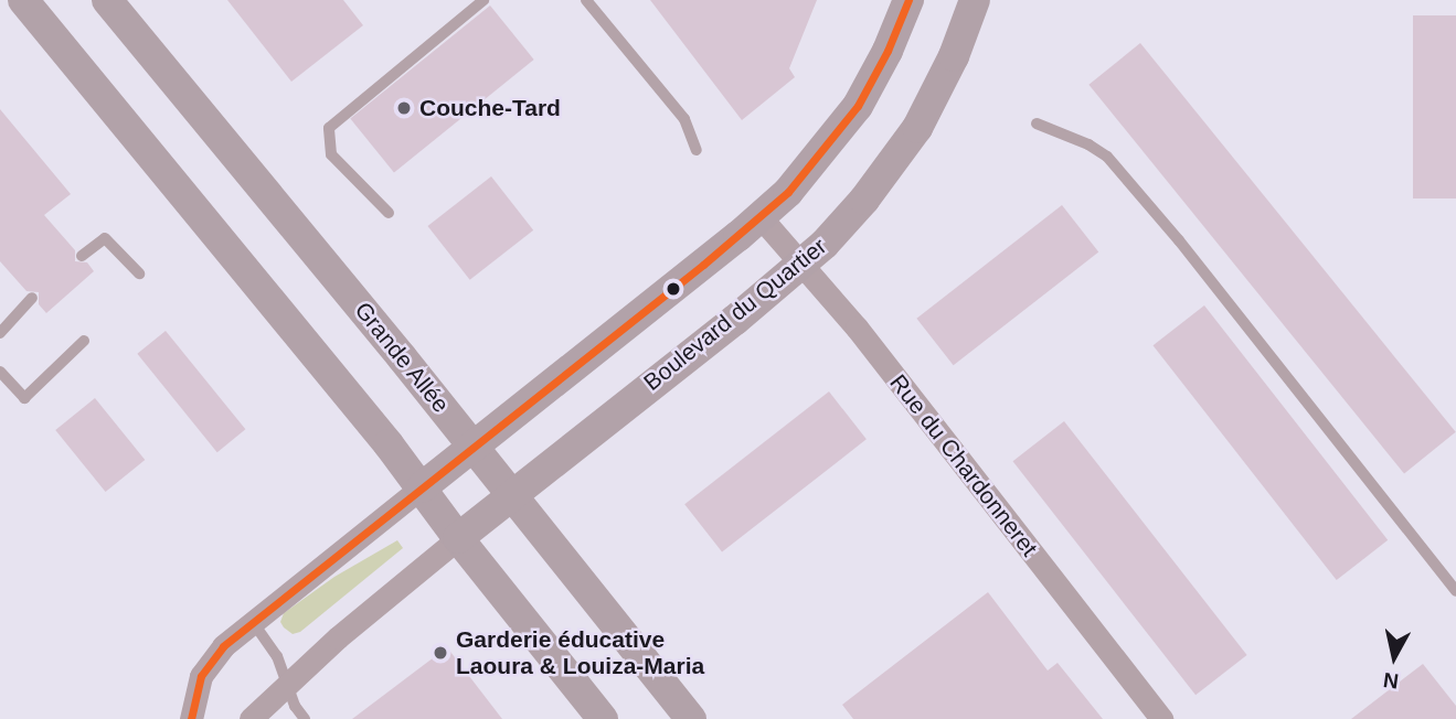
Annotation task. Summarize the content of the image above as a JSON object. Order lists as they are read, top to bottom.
{
  "streets": {
    "main road": ["Boulevard du Quartier", "Grande Allée"],
    "street": ["Rue du Chardonneret"]
  },
  "crossings": [
    ["Boulevard du Quartier", "Grande Allée"],
    ["Boulevard du Quartier", "Rue du Chardonneret"]
  ],
  "places": ["Couche-Tard", "Garderie éducative Laoura & Louiza-Maria"],
  "north": "bottom"
}
